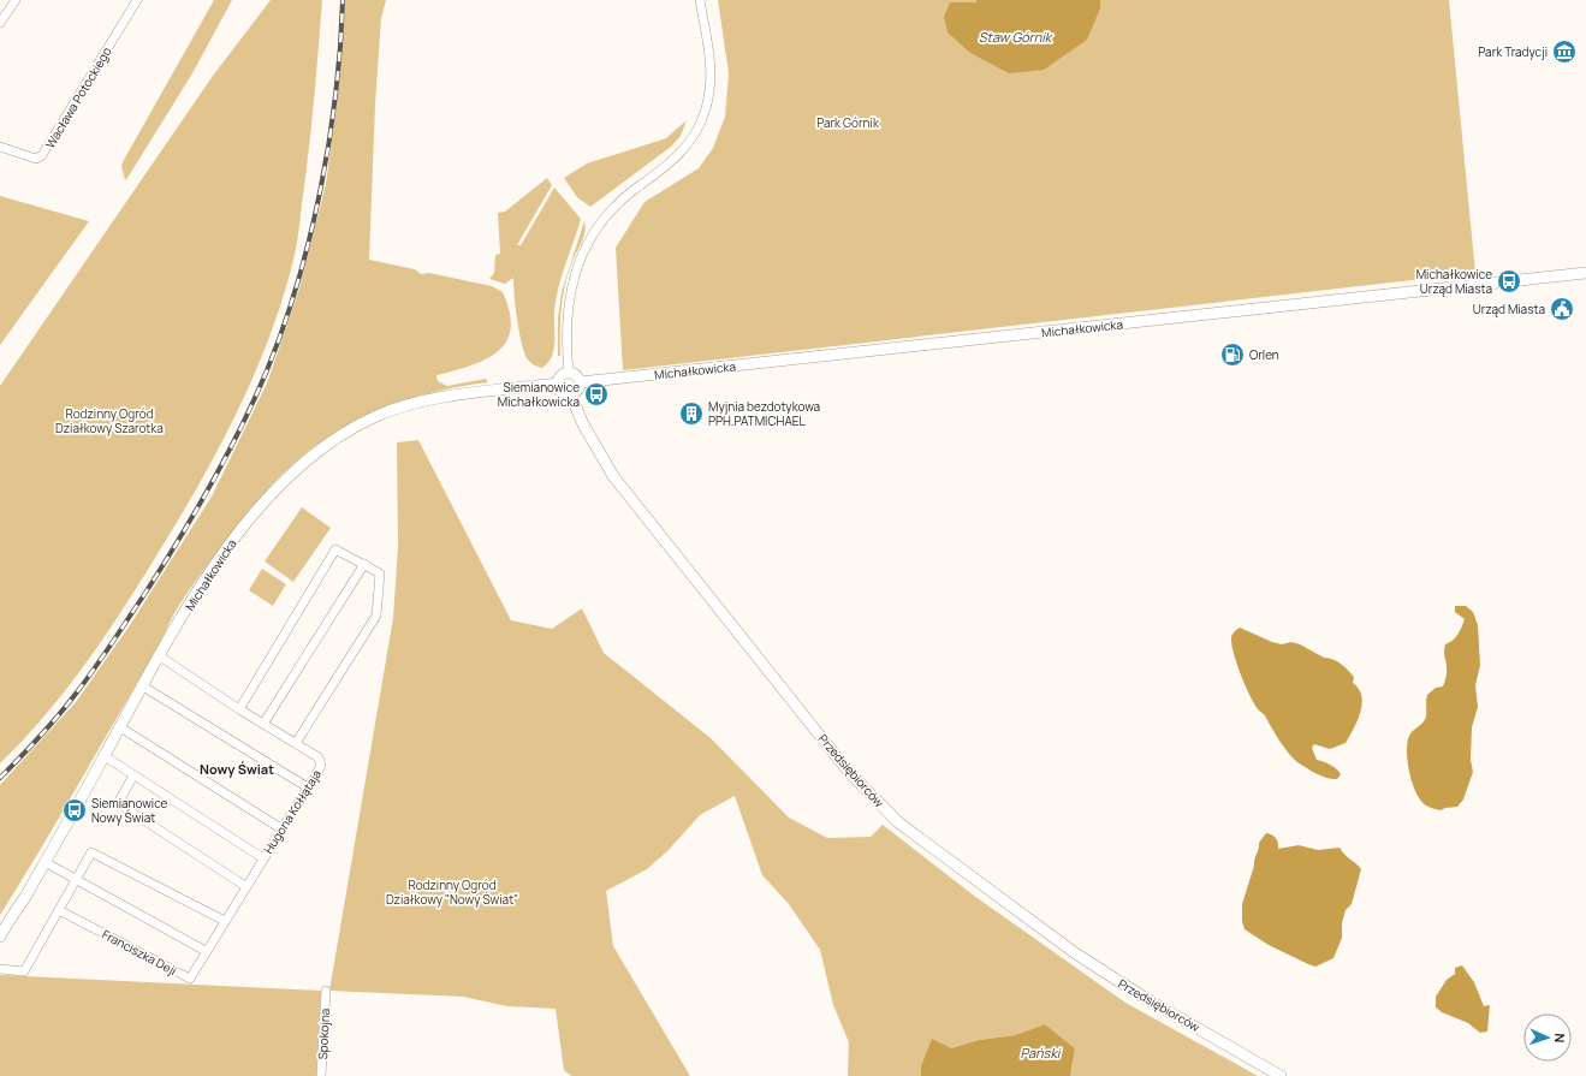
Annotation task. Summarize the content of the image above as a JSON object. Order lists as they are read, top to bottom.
{
  "streets": {
    "street": [
      "Wacława Potockiego",
      "Michałkowicka",
      "Przedsiębiorców",
      "Hugona Kołłątaja",
      "Franciszka Deji",
      "Spokojna"
    ]
  },
  "crossings": [
    ["Michałkowicka", "Przedsiębiorców"],
    ["Michałkowicka", "Hugona Kołłątaja"],
    ["Hugona Kołłątaja", "Franciszka Deji"]
  ],
  "districts": ["Nowy Świat"],
  "water": ["Staw Górnik", "Pański"],
  "parks": ["Park Górnik", "Rodzinny Ogród Działkowy Szarotka", "Rodzinny Ogród Działkowy \"Nowy Świat\""],
  "places": {
    "museum": ["Park Tradycji"],
    "bus stop": ["Michałkowice Urząd Miasta", "Siemianowice Michałkowicka", "Siemianowice Nowy Świat"],
    "public building": ["Urząd Miasta"],
    "fuel station": ["Orlen"],
    "building": ["Myjnia bezdotykowa PPH.PATMICHAEL"]
  },
  "north": "right"
}
